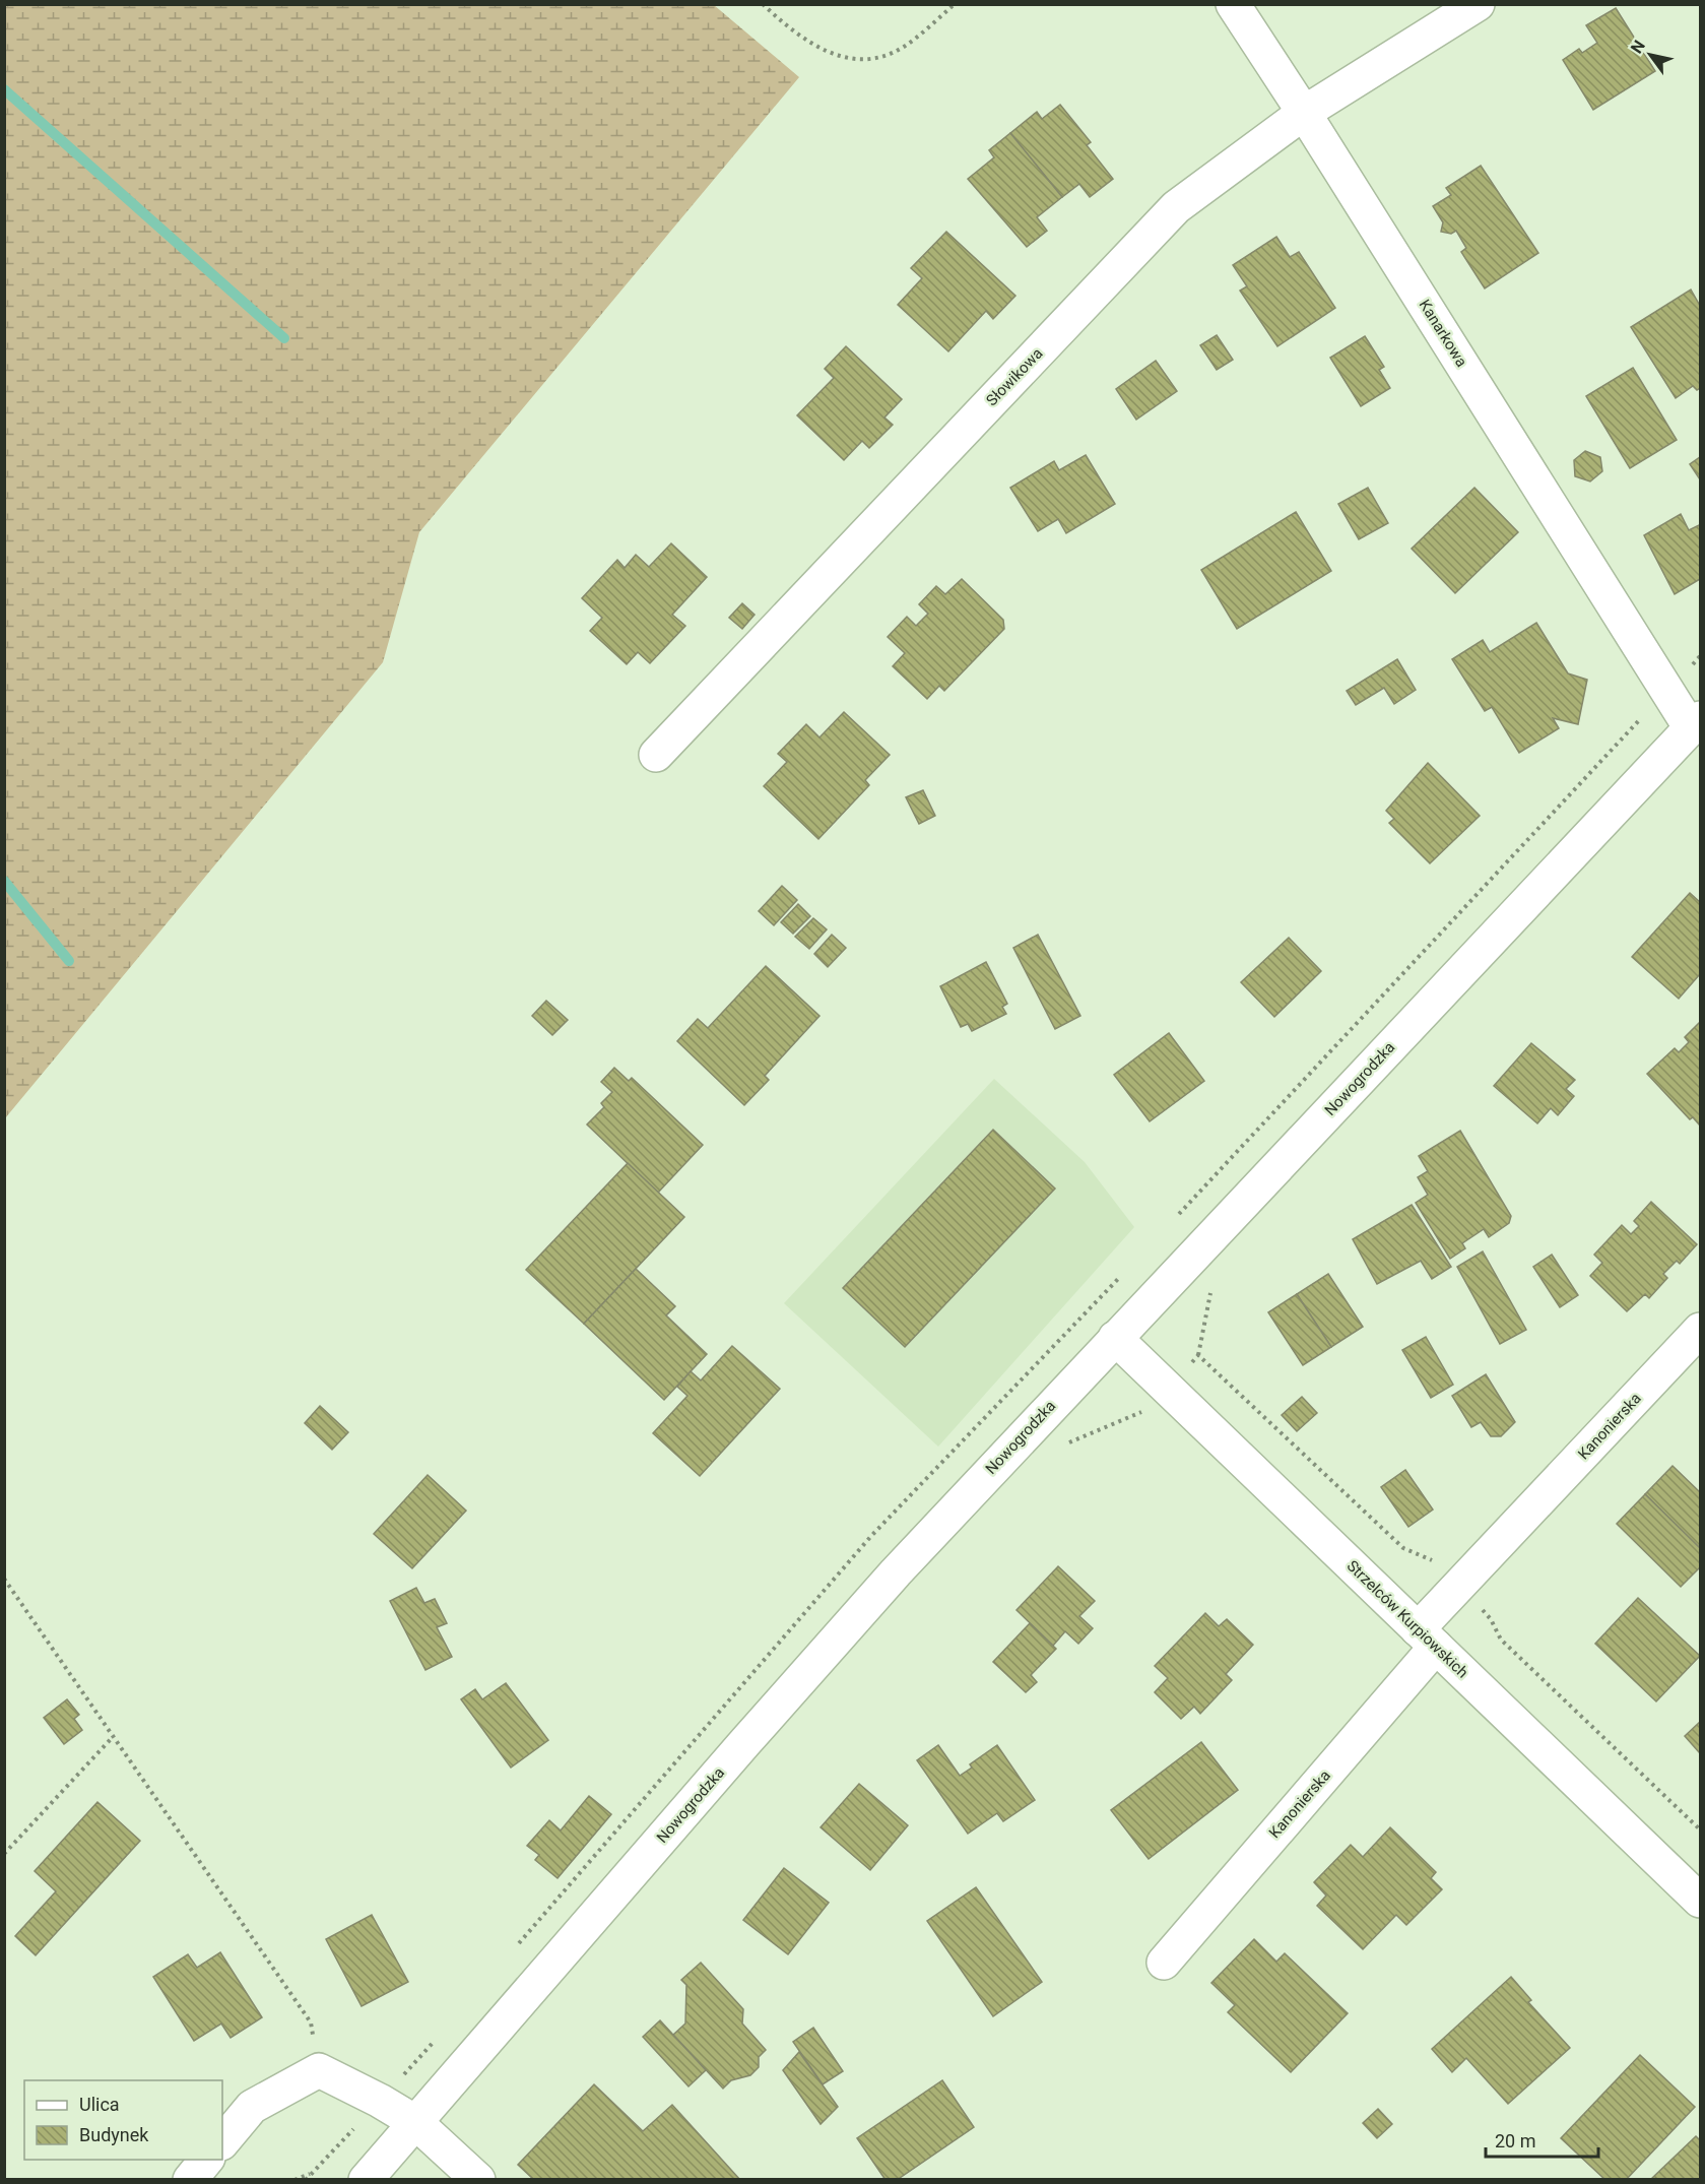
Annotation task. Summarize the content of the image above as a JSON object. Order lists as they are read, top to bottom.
{
  "streets": {
    "street": [
      "Kanarkowa",
      "Słowikowa",
      "Nowogrodzka",
      "Kanonierska",
      "Strzelców Kurpiowskich"
    ]
  },
  "crossings": [
    ["Kanarkowa", "Słowikowa"],
    ["Kanarkowa", "Nowogrodzka"],
    ["Nowogrodzka", "Strzelców Kurpiowskich"],
    ["Kanonierska", "Strzelców Kurpiowskich"]
  ],
  "legend": ["Ulica", "Budynek"],
  "scale_bar": "20 m",
  "north": "top left"
}
